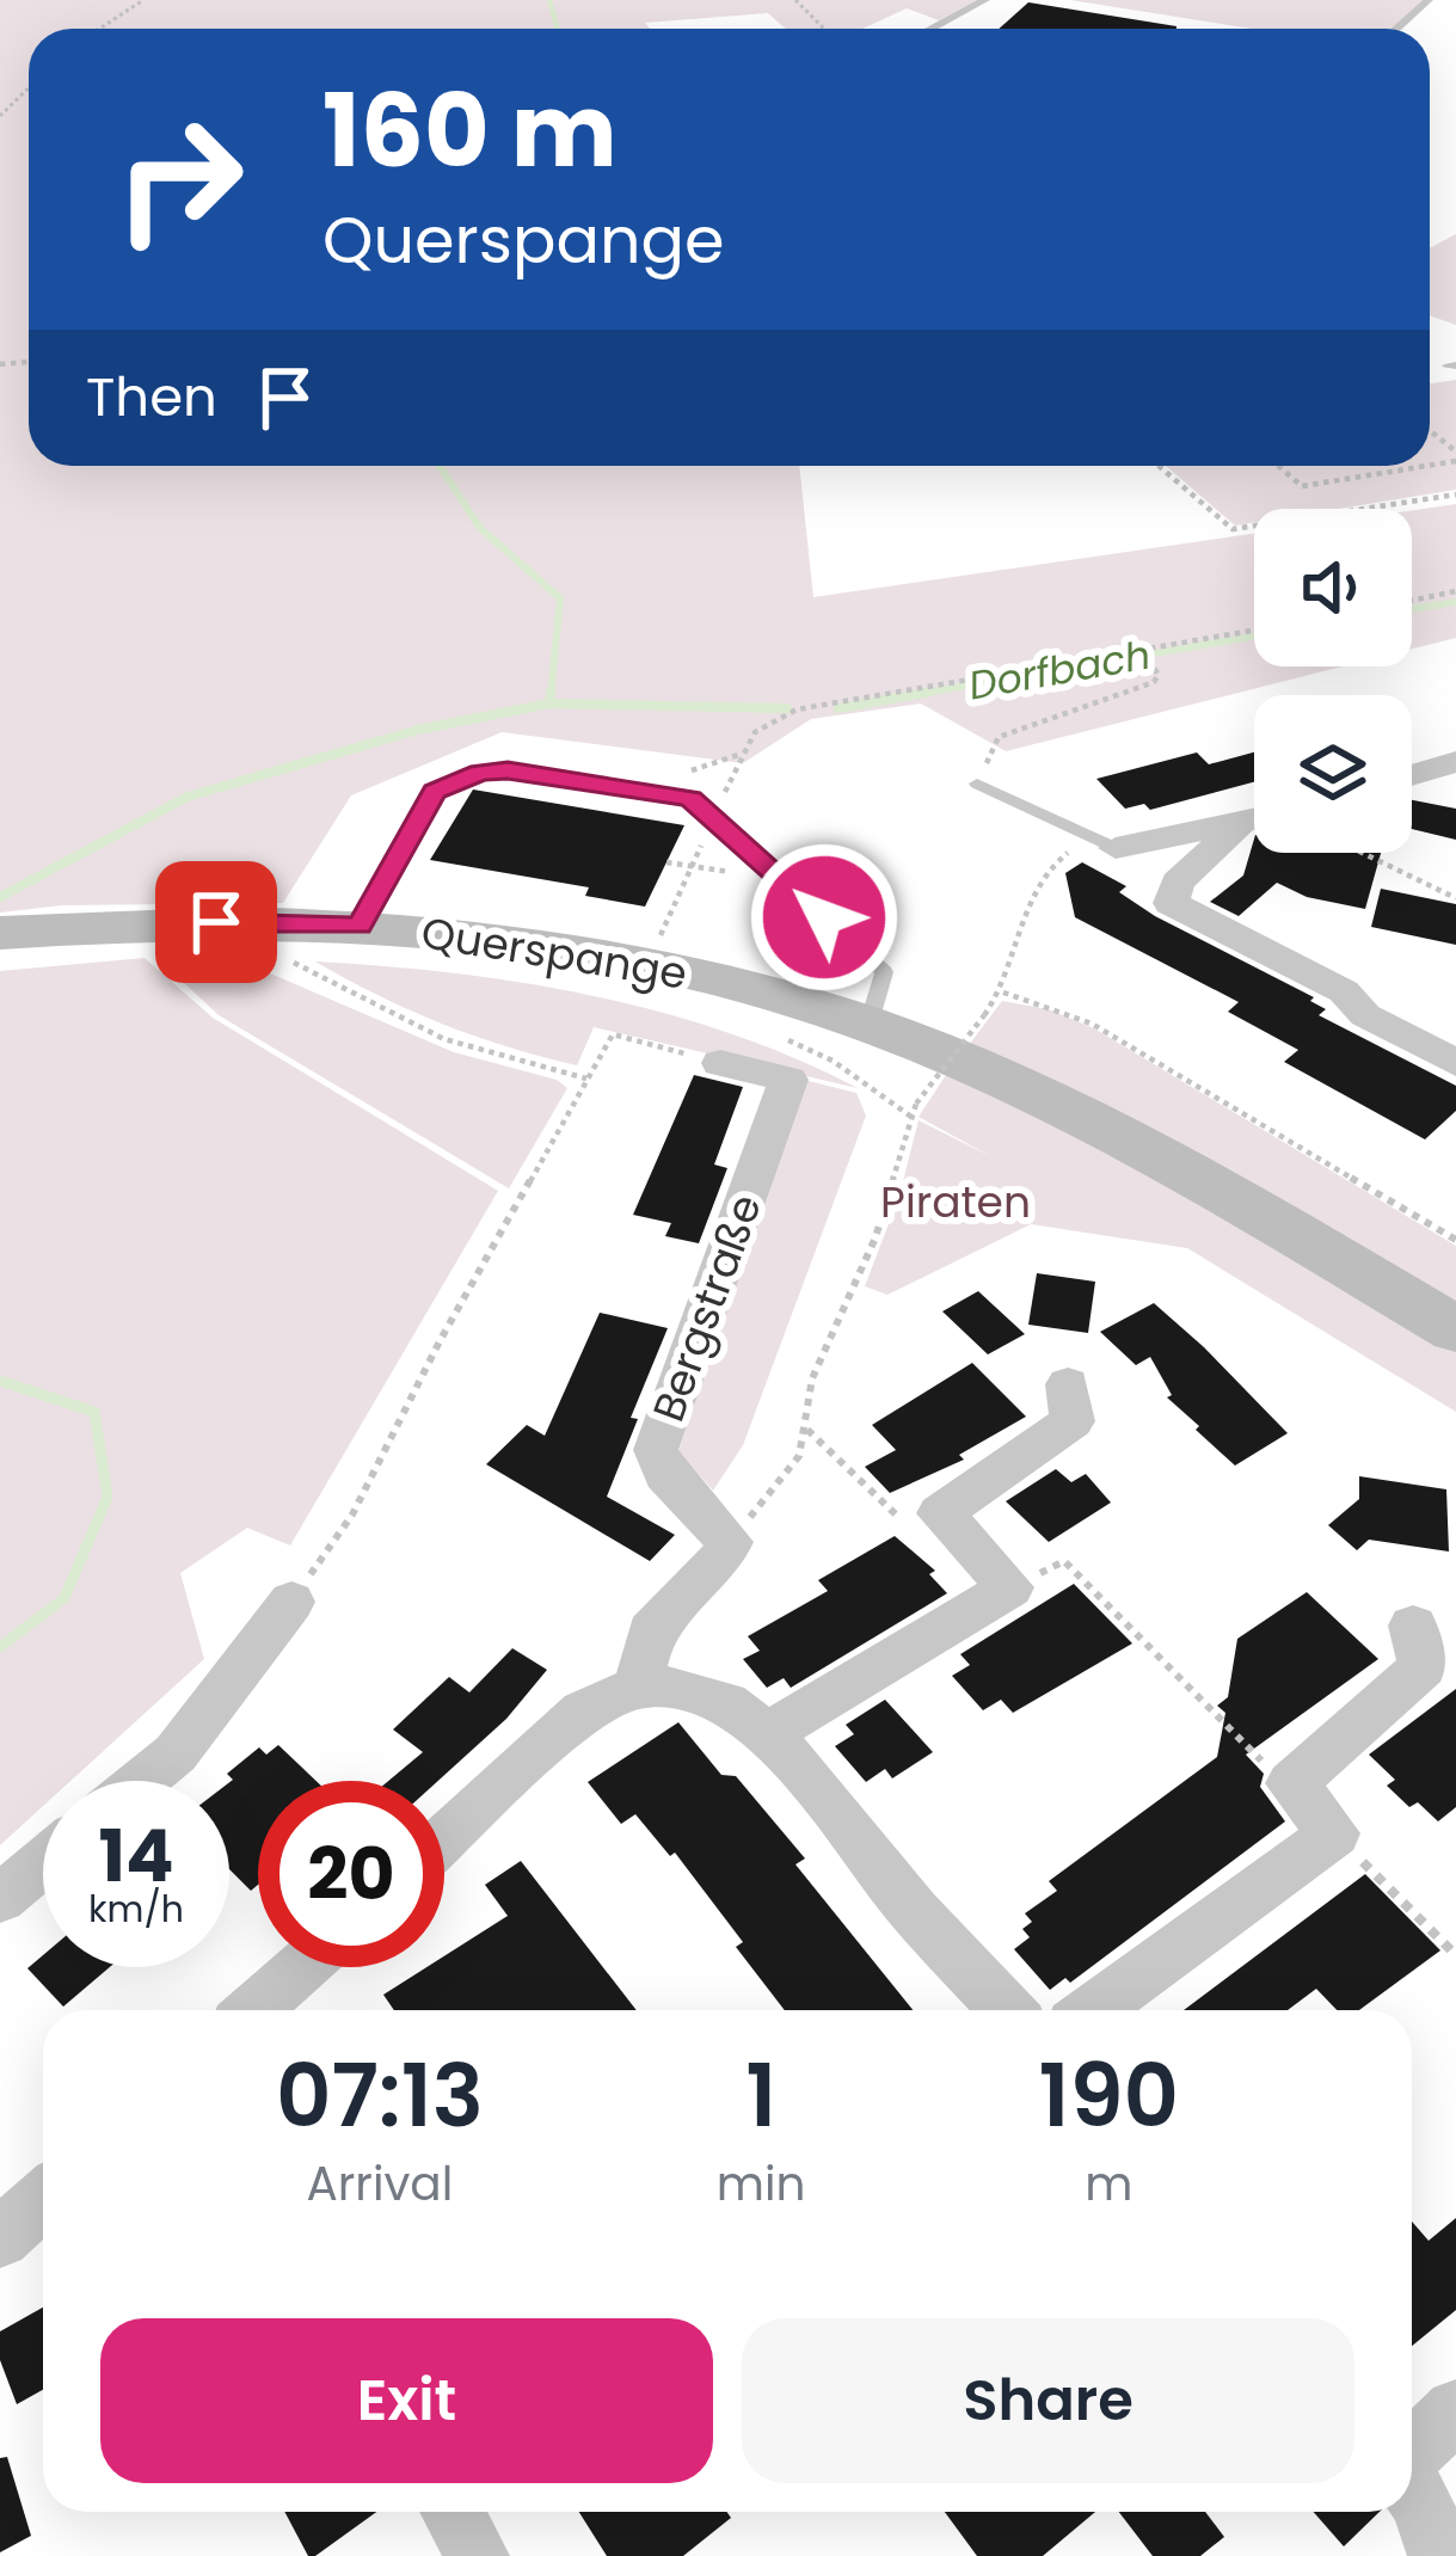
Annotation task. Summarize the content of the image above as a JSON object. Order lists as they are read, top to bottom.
{
  "streets": {
    "main road": ["Querspange"],
    "street": ["Bergstraße"]
  },
  "water": ["Dorfbach"],
  "parks": ["Piraten"],
  "page": {
    "turn": ["160 m", "Querspange"],
    "then": "Then",
    "speed": "14 km/h",
    "limit": "20",
    "eta": [
      "07:13",
      "Arrival",
      "1",
      "min",
      "190",
      "m"
    ],
    "buttons": ["Exit", "Share"]
  }
}
